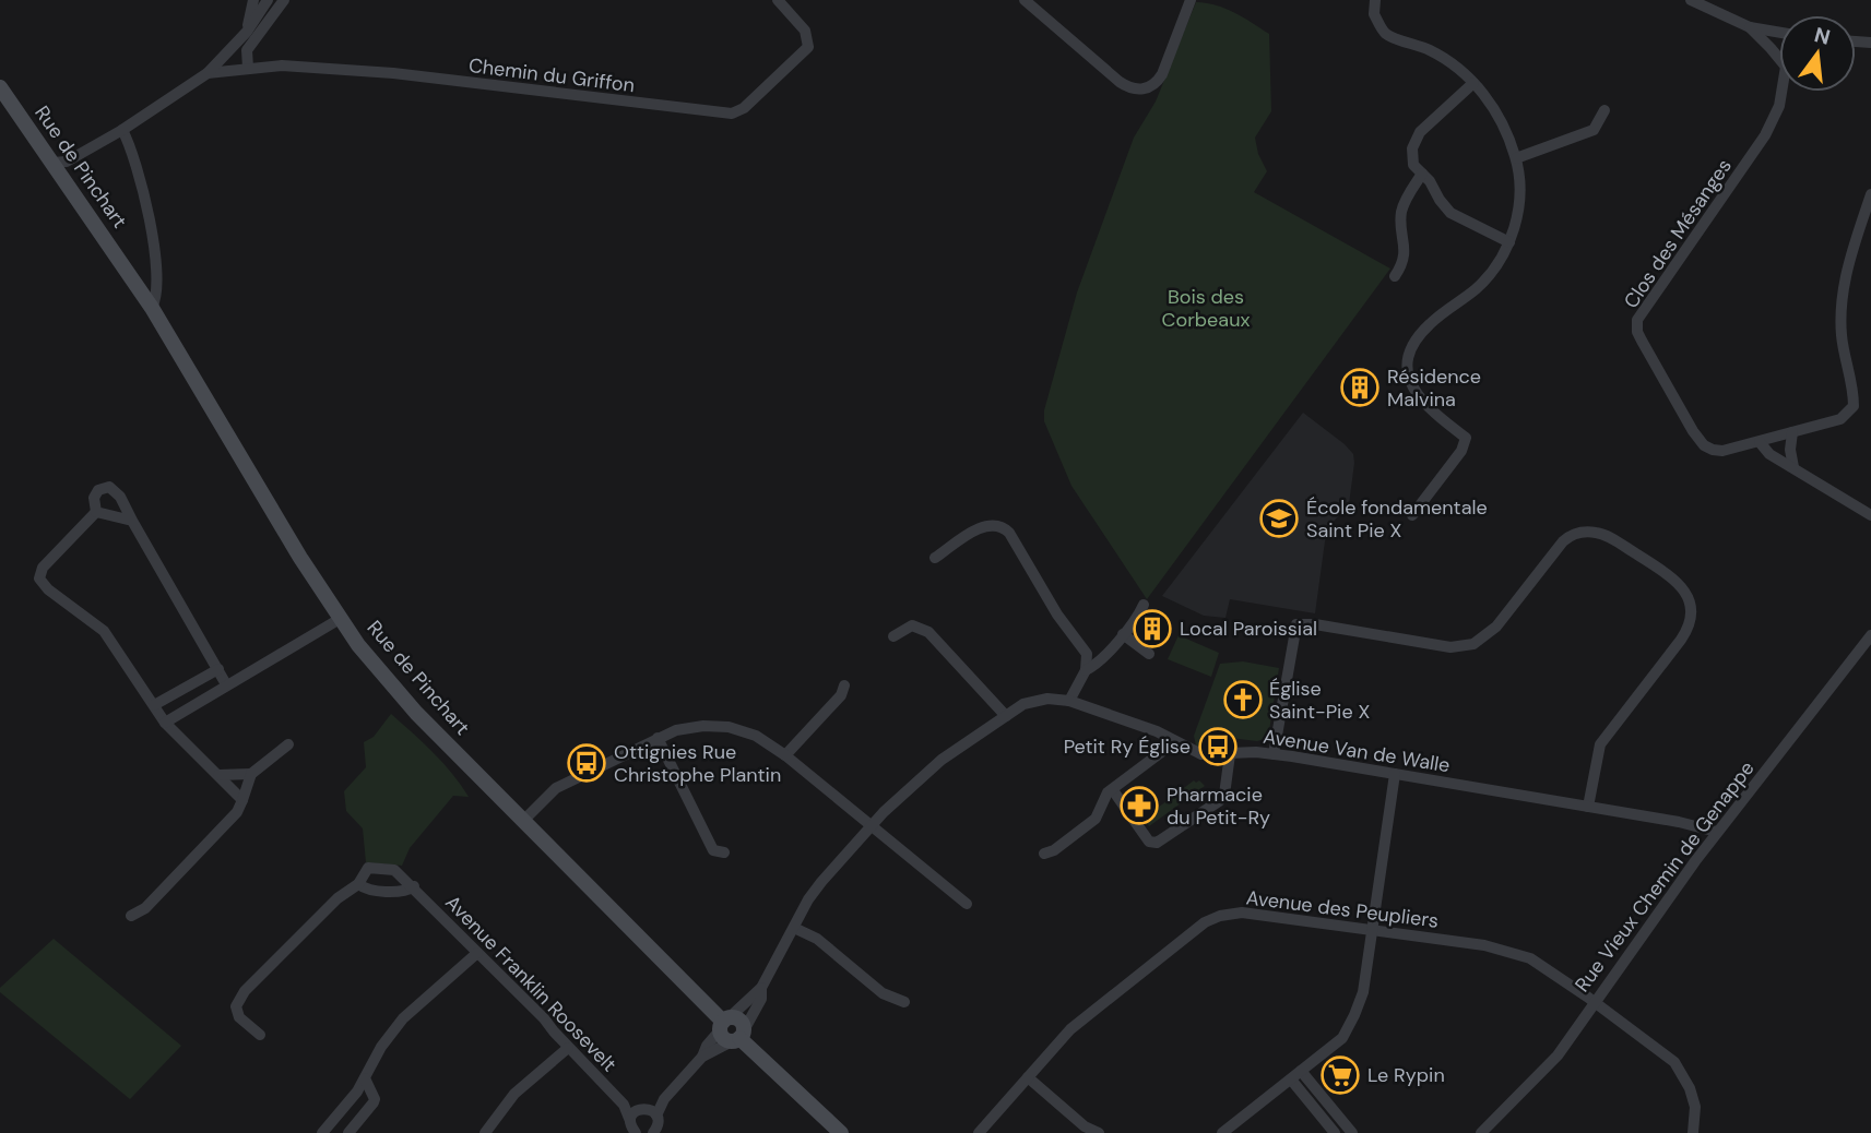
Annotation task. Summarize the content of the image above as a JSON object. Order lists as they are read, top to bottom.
{
  "streets": {
    "main road": ["Rue de Pinchart"],
    "street": [
      "Chemin du Griffon",
      "Clos des Mésanges",
      "Avenue Van de Walle",
      "Rue Vieux Chemin de Genappe",
      "Avenue des Peupliers",
      "Avenue Franklin Roosevelt"
    ]
  },
  "crossings": [
    ["Rue de Pinchart", "Avenue Van de Walle"],
    ["Avenue Van de Walle", "Rue Vieux Chemin de Genappe"],
    ["Rue Vieux Chemin de Genappe", "Avenue des Peupliers"]
  ],
  "parks": ["Bois des Corbeaux"],
  "places": {
    "building": ["Résidence Malvina", "Local Paroissial"],
    "school or university": ["École fondamentale Saint Pie X"],
    "church": ["Église Saint-Pie X"],
    "bus stop": ["Petit Ry Église", "Ottignies Rue Christophe Plantin"],
    "pharmacy": ["Pharmacie du Petit-Ry"],
    "supermarket": ["Le Rypin"]
  },
  "north": "top"
}
